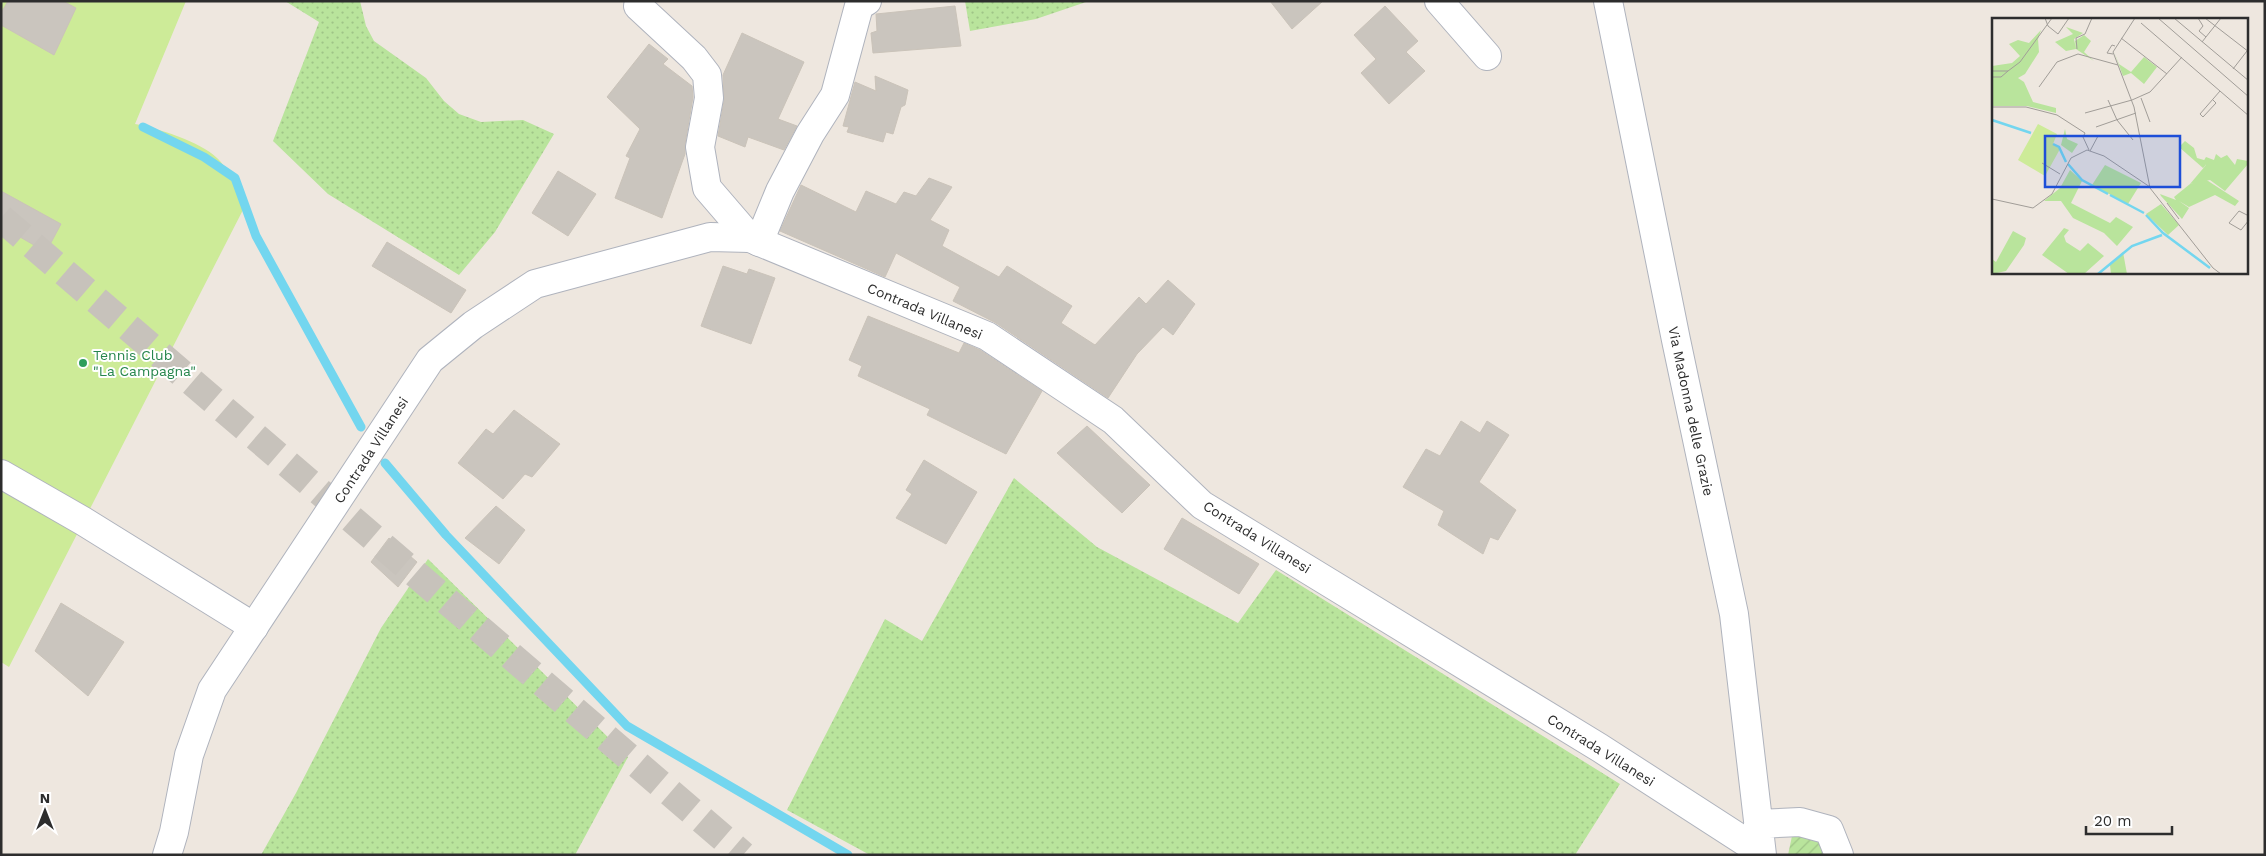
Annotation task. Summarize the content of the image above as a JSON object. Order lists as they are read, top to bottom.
{
  "streets": {
    "street": ["Contrada Villanesi", "Via Madonna delle Grazie"]
  },
  "crossings": [
    ["Contrada Villanesi", "Via Madonna delle Grazie"]
  ],
  "places": ["Tennis Club \"La Campagna\""],
  "scale_bar": "20 m",
  "north": "top"
}
